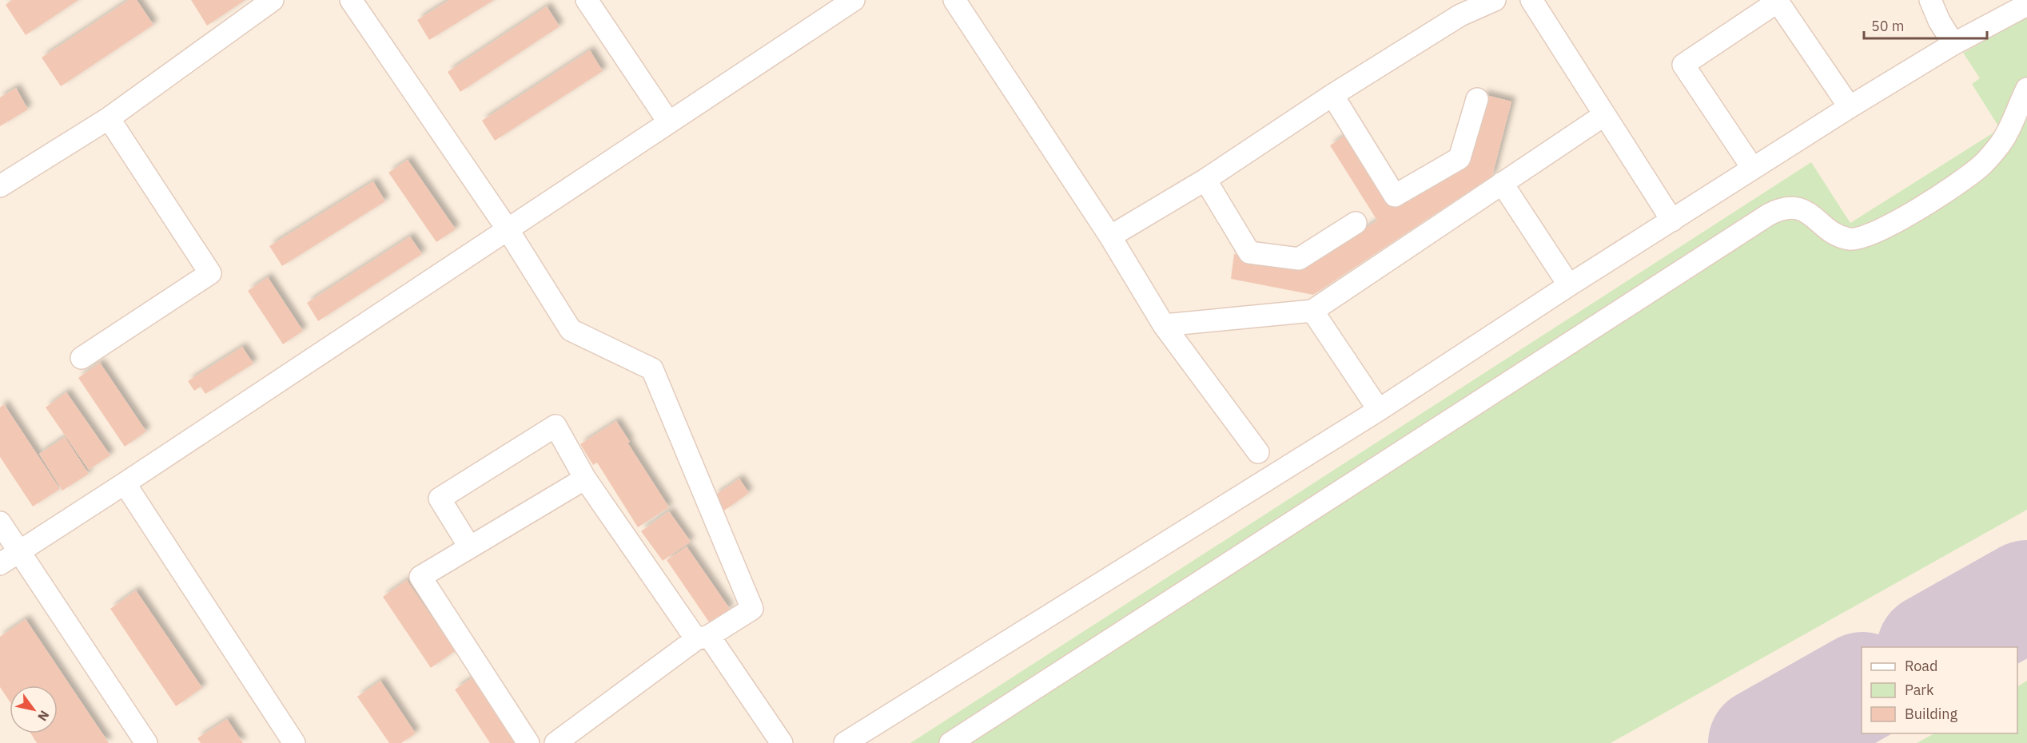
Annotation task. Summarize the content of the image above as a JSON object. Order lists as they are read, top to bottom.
{
  "legend": ["Road", "Park", "Building"],
  "scale_bar": "50 m",
  "north": "bottom right"
}
